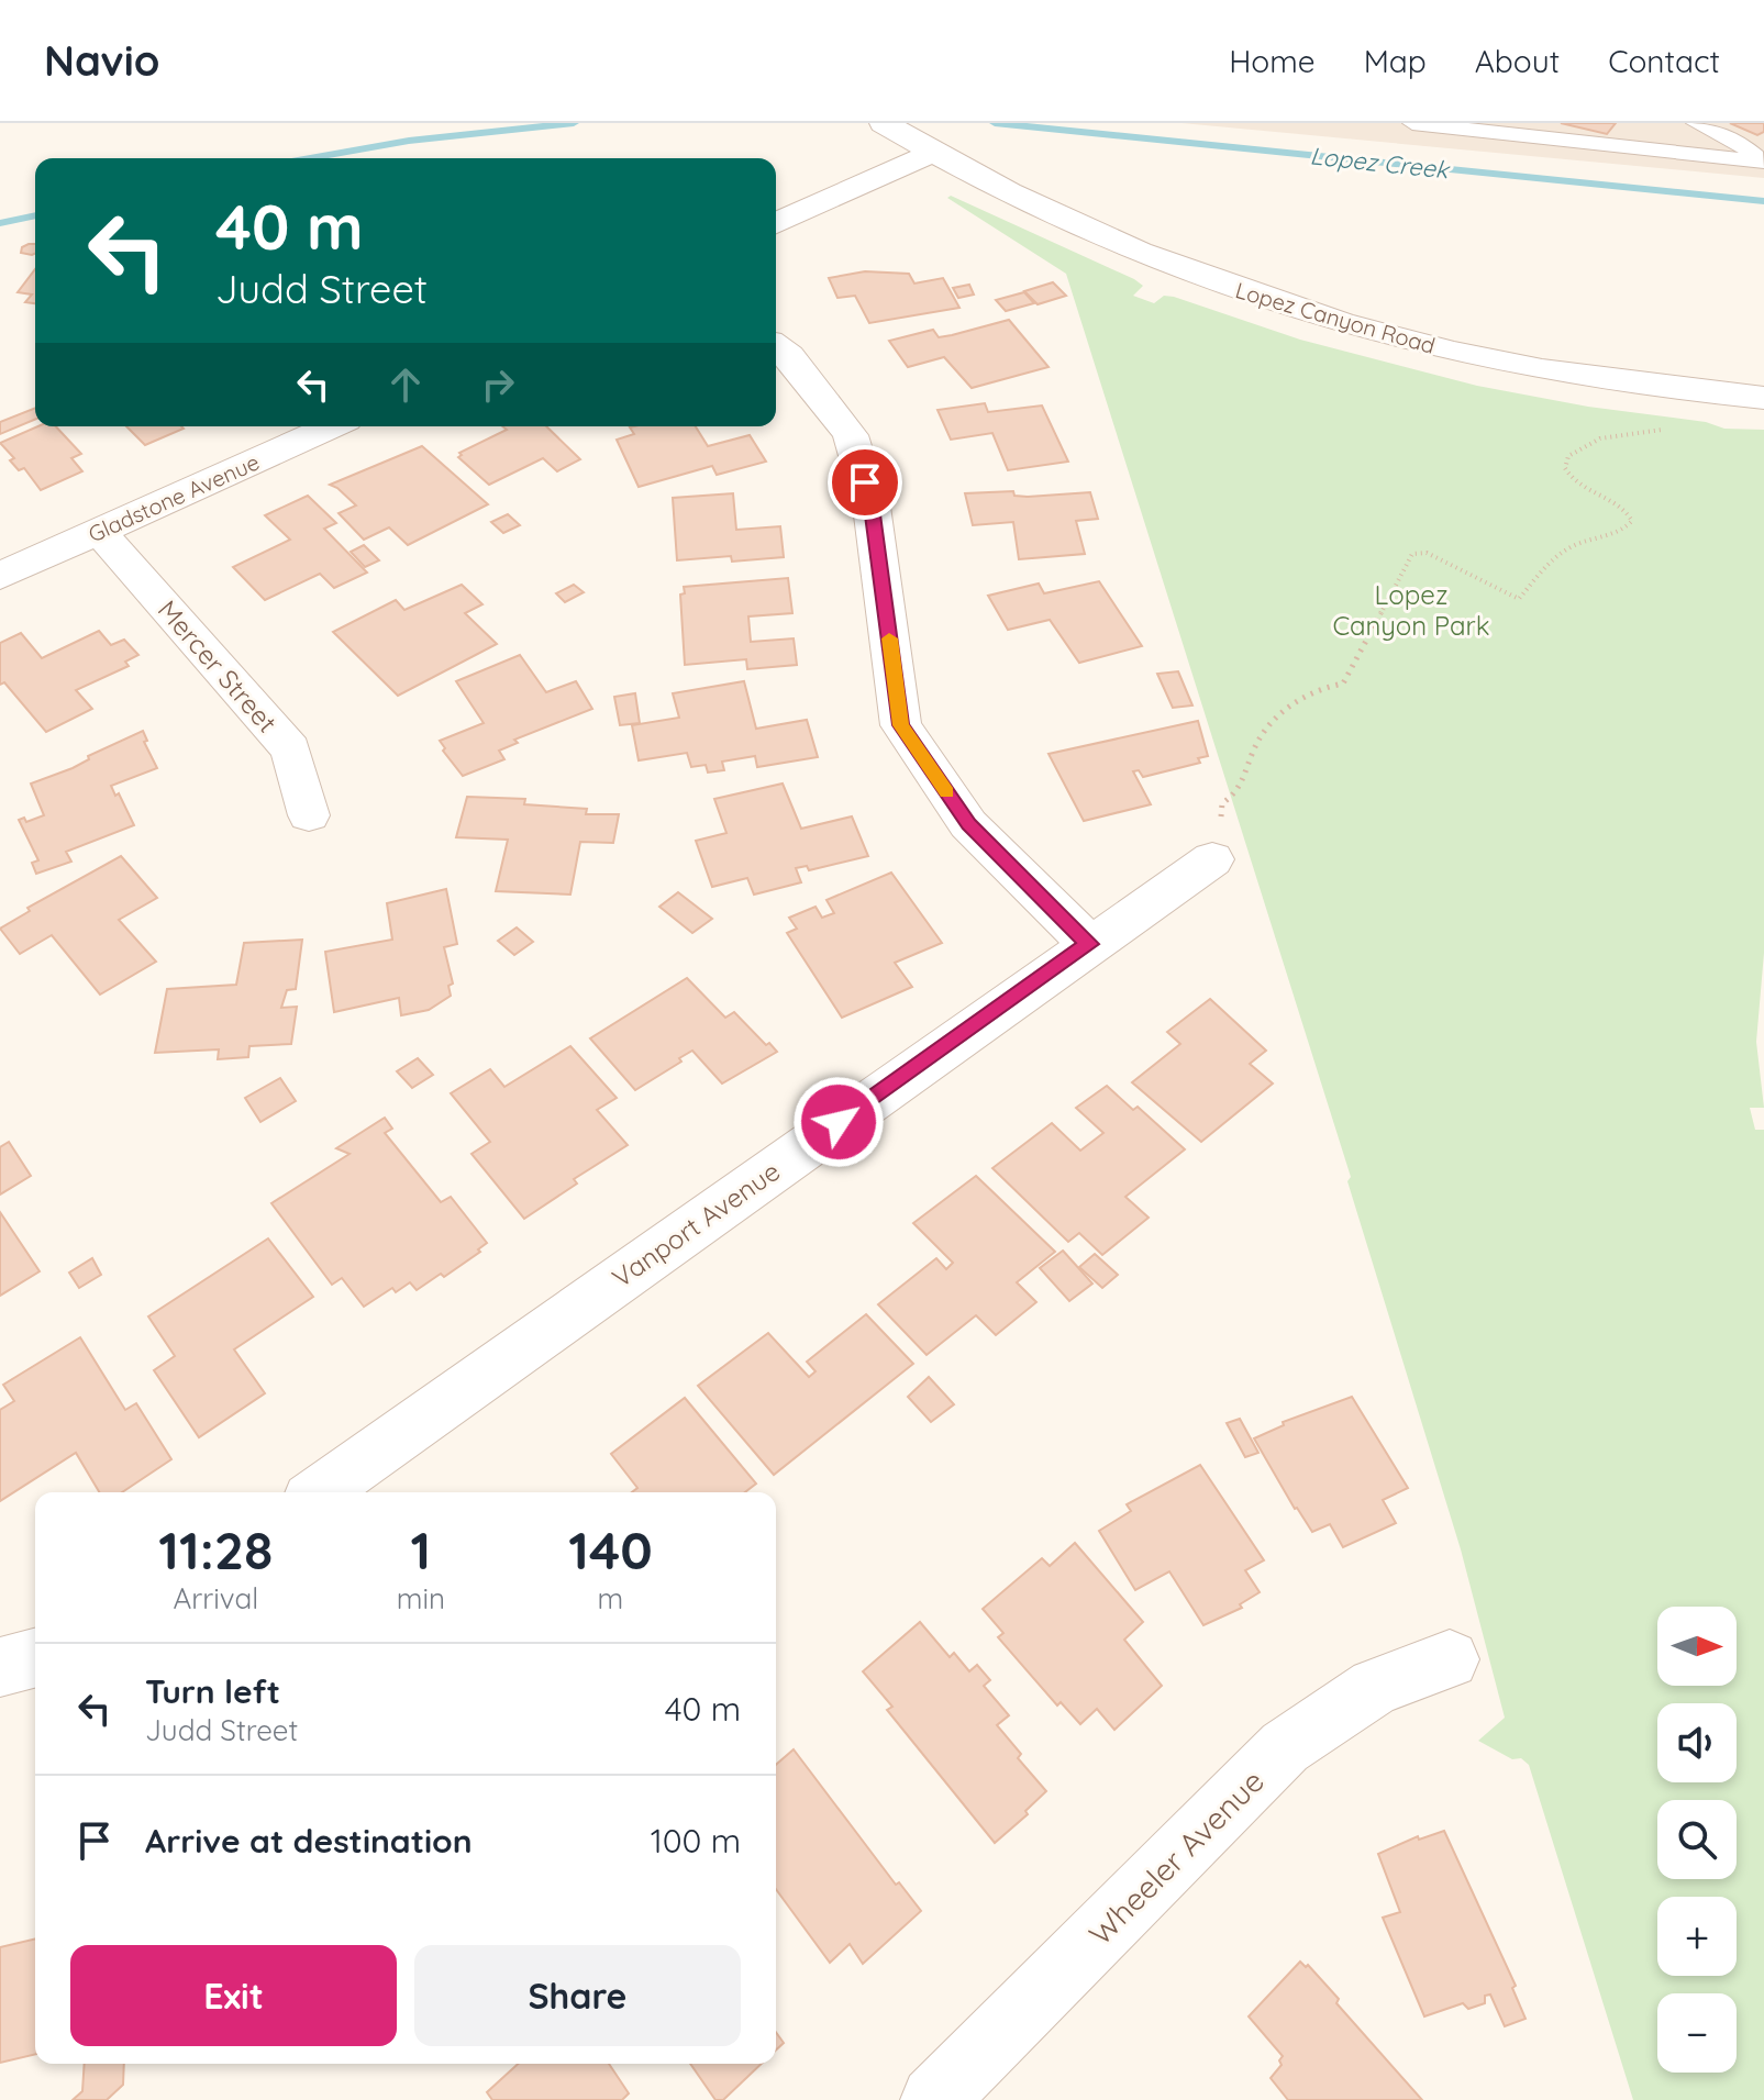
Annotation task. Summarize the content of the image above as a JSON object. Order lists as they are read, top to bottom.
{
  "streets": {
    "street": [
      "Lopez Canyon Road",
      "Gladstone Avenue",
      "Mercer Street",
      "Vanport Avenue",
      "Wheeler Avenue"
    ]
  },
  "crossings": [
    ["Gladstone Avenue", "Mercer Street"]
  ],
  "water": ["Lopez Creek"],
  "parks": ["Lopez Canyon Park"],
  "north": "right",
  "page": {
    "header": "Navio",
    "nav": [
      "Home",
      "Map",
      "About",
      "Contact"
    ],
    "turn": ["40 m", "Judd Street"],
    "eta": [
      "11:28",
      "Arrival",
      "1",
      "min",
      "140",
      "m"
    ],
    "map_buttons": ["+", "−"],
    "list": [
      {
        "name": "Turn left",
        "note": "Judd Street",
        "value": "40 m"
      },
      {
        "name": "Arrive at destination",
        "value": "100 m"
      }
    ],
    "buttons": ["Exit", "Share"]
  }
}
